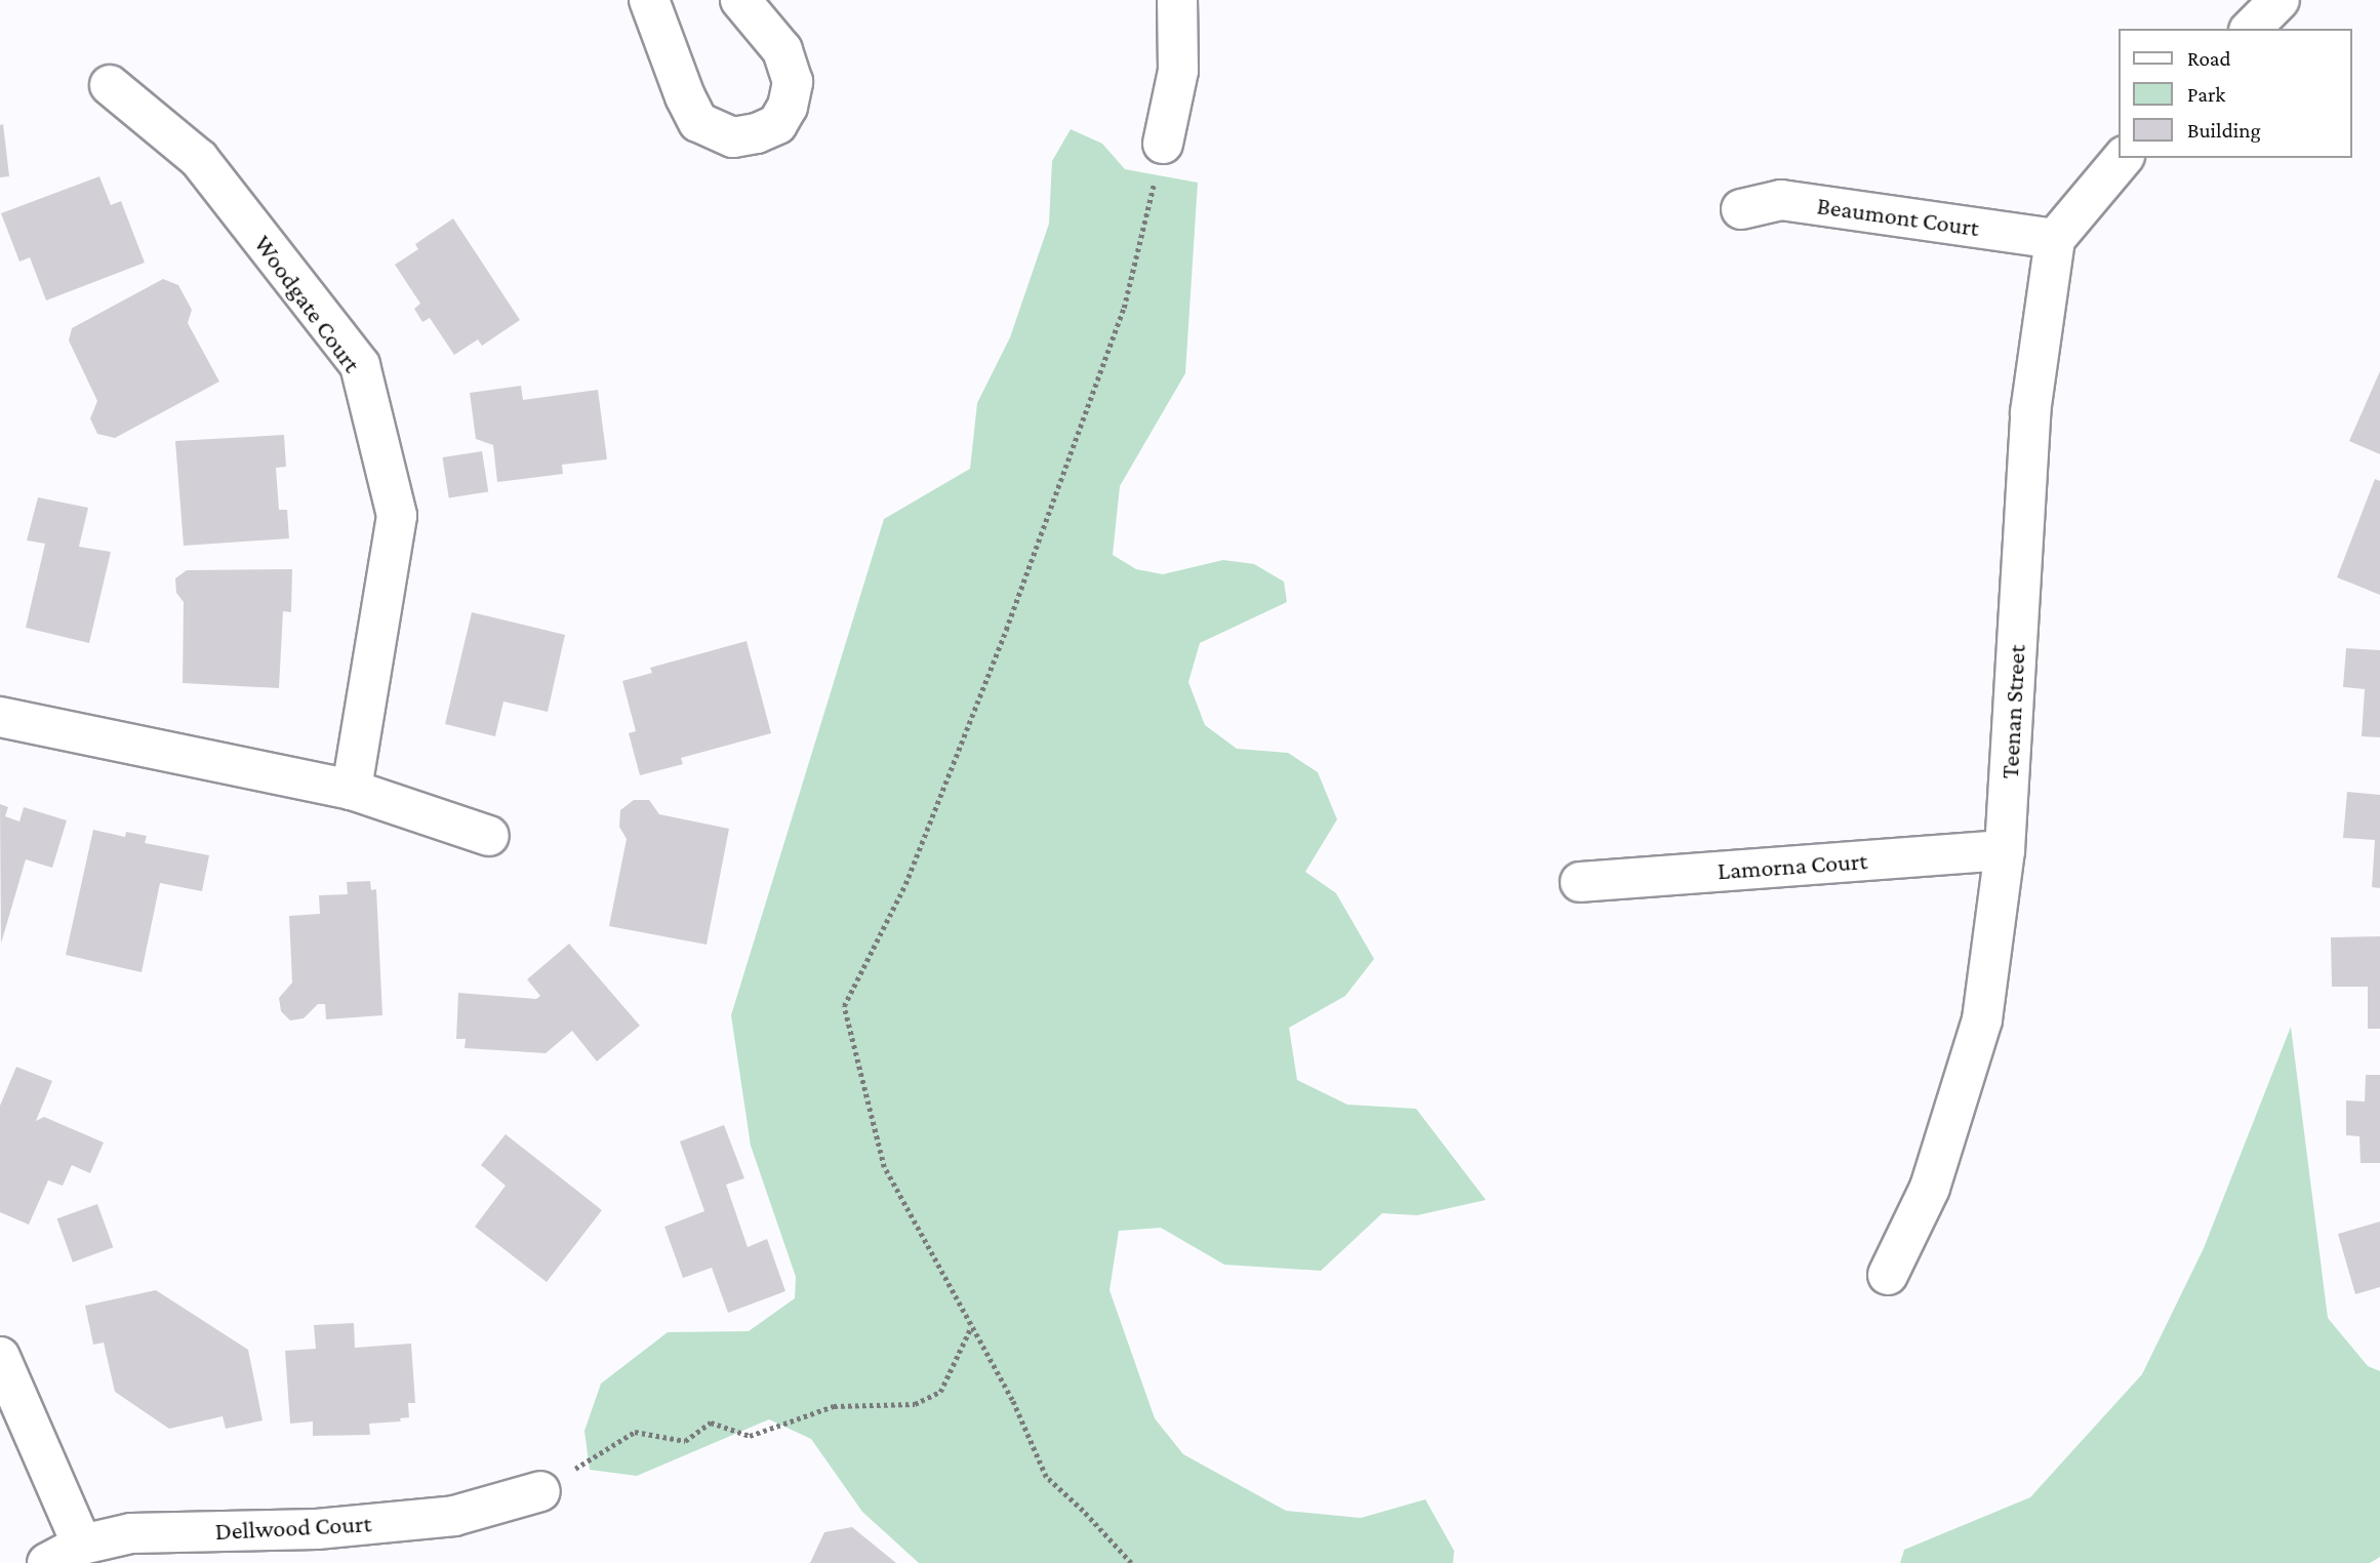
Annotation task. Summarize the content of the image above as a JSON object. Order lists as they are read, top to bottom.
{
  "streets": {
    "street": [
      "Beaumont Court",
      "Woodgate Court",
      "Teenan Street",
      "Lamorna Court",
      "Dellwood Court"
    ]
  },
  "crossings": [
    ["Beaumont Court", "Teenan Street"],
    ["Teenan Street", "Lamorna Court"]
  ],
  "legend": ["Road", "Park", "Building"]
}
